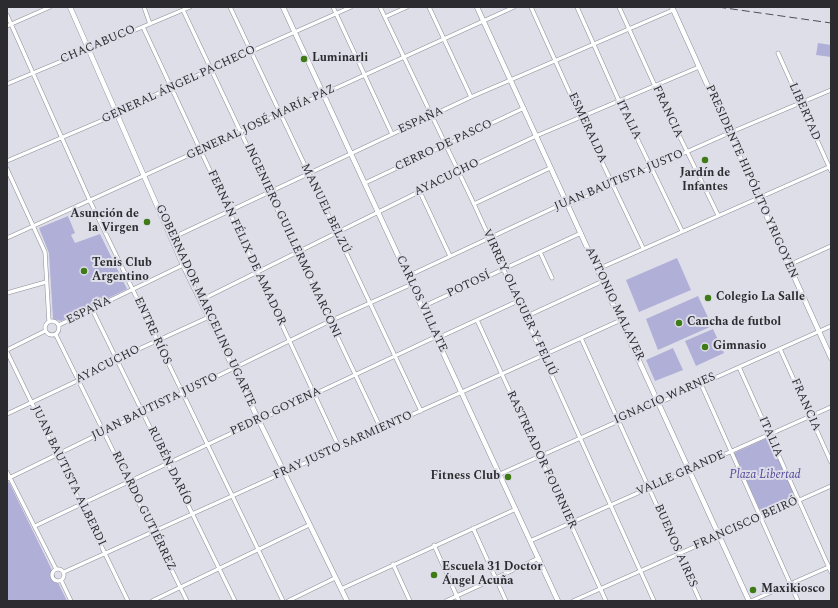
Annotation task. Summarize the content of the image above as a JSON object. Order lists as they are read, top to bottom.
{
  "streets": {
    "street": [
      "CHACABUCO",
      "GENERAL ÁNGEL PACHECO",
      "FRANCIA",
      "LIBERTAD",
      "ITALIA",
      "ESPAÑA",
      "GENERAL JOSÉ MARÍA PAZ",
      "ESMERALDA",
      "CERRO DE PASCO",
      "AYACUCHO",
      "JUAN BAUTISTA JUSTO",
      "PRESIDENTE HIPÓLITO YRIGOYEN",
      "MANUEL BELZÚ",
      "INGENIERO GUILLERMO MARCONI",
      "FERNÁN FÉLIX DE AMADOR",
      "POTOSÍ",
      "VIRREY OLAGUER Y FELIÚ",
      "CARLOS VILLATE",
      "ANTONIO MALAVER",
      "GOBERNADOR MARCELINO UGARTE",
      "ENTRE RÍOS",
      "IGNACIO WARNES",
      "PEDRO GOYENA",
      "FRAY JUSTO SARMIENTO",
      "RASTREADOR FOURNIER",
      "RUBÉN DARÍO",
      "VALLE GRANDE",
      "JUAN BAUTISTA ALBERDI",
      "RICARDO GUTIÉRREZ",
      "FRANCISCO BEIRÓ",
      "BUENOS AIRES"
    ]
  },
  "crossings": [
    ["CHACABUCO", "INGENIERO GUILLERMO MARCONI"],
    ["CHACABUCO", "FERNÁN FÉLIX DE AMADOR"],
    ["CHACABUCO", "GOBERNADOR MARCELINO UGARTE"],
    ["CHACABUCO", "ENTRE RÍOS"],
    ["GENERAL ÁNGEL PACHECO", "MANUEL BELZÚ"],
    ["GENERAL ÁNGEL PACHECO", "INGENIERO GUILLERMO MARCONI"],
    ["GENERAL ÁNGEL PACHECO", "FERNÁN FÉLIX DE AMADOR"],
    ["GENERAL ÁNGEL PACHECO", "CARLOS VILLATE"],
    ["GENERAL ÁNGEL PACHECO", "GOBERNADOR MARCELINO UGARTE"],
    ["GENERAL ÁNGEL PACHECO", "ENTRE RÍOS"],
    ["FRANCIA", "ESPAÑA"],
    ["FRANCIA", "AYACUCHO"],
    ["FRANCIA", "JUAN BAUTISTA JUSTO"],
    ["FRANCIA", "IGNACIO WARNES"],
    ["FRANCIA", "VALLE GRANDE"],
    ["LIBERTAD", "JUAN BAUTISTA JUSTO"],
    ["ITALIA", "ESPAÑA"],
    ["ITALIA", "AYACUCHO"],
    ["ITALIA", "JUAN BAUTISTA JUSTO"],
    ["ITALIA", "IGNACIO WARNES"],
    ["ITALIA", "VALLE GRANDE"],
    ["ITALIA", "FRANCISCO BEIRÓ"],
    ["ESPAÑA", "ESMERALDA"],
    ["ESPAÑA", "PRESIDENTE HIPÓLITO YRIGOYEN"],
    ["ESPAÑA", "MANUEL BELZÚ"],
    ["ESPAÑA", "INGENIERO GUILLERMO MARCONI"],
    ["ESPAÑA", "FERNÁN FÉLIX DE AMADOR"],
    ["ESPAÑA", "VIRREY OLAGUER Y FELIÚ"],
    ["ESPAÑA", "CARLOS VILLATE"],
    ["ESPAÑA", "ANTONIO MALAVER"],
    ["ESPAÑA", "GOBERNADOR MARCELINO UGARTE"],
    ["ESPAÑA", "ENTRE RÍOS"],
    ["ESPAÑA", "RUBÉN DARÍO"],
    ["ESPAÑA", "RICARDO GUTIÉRREZ"],
    ["GENERAL JOSÉ MARÍA PAZ", "MANUEL BELZÚ"],
    ["GENERAL JOSÉ MARÍA PAZ", "INGENIERO GUILLERMO MARCONI"],
    ["GENERAL JOSÉ MARÍA PAZ", "FERNÁN FÉLIX DE AMADOR"],
    ["GENERAL JOSÉ MARÍA PAZ", "VIRREY OLAGUER Y FELIÚ"],
    ["GENERAL JOSÉ MARÍA PAZ", "CARLOS VILLATE"],
    ["GENERAL JOSÉ MARÍA PAZ", "ANTONIO MALAVER"],
    ["GENERAL JOSÉ MARÍA PAZ", "GOBERNADOR MARCELINO UGARTE"],
    ["GENERAL JOSÉ MARÍA PAZ", "ENTRE RÍOS"],
    ["ESMERALDA", "AYACUCHO"],
    ["ESMERALDA", "JUAN BAUTISTA JUSTO"],
    ["CERRO DE PASCO", "VIRREY OLAGUER Y FELIÚ"],
    ["CERRO DE PASCO", "CARLOS VILLATE"],
    ["CERRO DE PASCO", "ANTONIO MALAVER"],
    ["AYACUCHO", "PRESIDENTE HIPÓLITO YRIGOYEN"],
    ["AYACUCHO", "MANUEL BELZÚ"],
    ["AYACUCHO", "INGENIERO GUILLERMO MARCONI"],
    ["AYACUCHO", "FERNÁN FÉLIX DE AMADOR"],
    ["AYACUCHO", "VIRREY OLAGUER Y FELIÚ"],
    ["AYACUCHO", "CARLOS VILLATE"],
    ["AYACUCHO", "ANTONIO MALAVER"],
    ["AYACUCHO", "GOBERNADOR MARCELINO UGARTE"],
    ["AYACUCHO", "ENTRE RÍOS"],
    ["AYACUCHO", "RUBÉN DARÍO"],
    ["AYACUCHO", "JUAN BAUTISTA ALBERDI"],
    ["AYACUCHO", "RICARDO GUTIÉRREZ"],
    ["JUAN BAUTISTA JUSTO", "PRESIDENTE HIPÓLITO YRIGOYEN"],
    ["JUAN BAUTISTA JUSTO", "MANUEL BELZÚ"],
    ["JUAN BAUTISTA JUSTO", "INGENIERO GUILLERMO MARCONI"],
    ["JUAN BAUTISTA JUSTO", "FERNÁN FÉLIX DE AMADOR"],
    ["JUAN BAUTISTA JUSTO", "VIRREY OLAGUER Y FELIÚ"],
    ["JUAN BAUTISTA JUSTO", "CARLOS VILLATE"],
    ["JUAN BAUTISTA JUSTO", "ANTONIO MALAVER"],
    ["JUAN BAUTISTA JUSTO", "GOBERNADOR MARCELINO UGARTE"],
    ["JUAN BAUTISTA JUSTO", "ENTRE RÍOS"],
    ["JUAN BAUTISTA JUSTO", "RUBÉN DARÍO"],
    ["JUAN BAUTISTA JUSTO", "JUAN BAUTISTA ALBERDI"],
    ["JUAN BAUTISTA JUSTO", "RICARDO GUTIÉRREZ"],
    ["PRESIDENTE HIPÓLITO YRIGOYEN", "IGNACIO WARNES"],
    ["MANUEL BELZÚ", "PEDRO GOYENA"],
    ["MANUEL BELZÚ", "FRAY JUSTO SARMIENTO"],
    ["INGENIERO GUILLERMO MARCONI", "PEDRO GOYENA"],
    ["INGENIERO GUILLERMO MARCONI", "FRAY JUSTO SARMIENTO"],
    ["FERNÁN FÉLIX DE AMADOR", "PEDRO GOYENA"],
    ["FERNÁN FÉLIX DE AMADOR", "FRAY JUSTO SARMIENTO"],
    ["POTOSÍ", "VIRREY OLAGUER Y FELIÚ"],
    ["POTOSÍ", "CARLOS VILLATE"],
    ["POTOSÍ", "ANTONIO MALAVER"],
    ["VIRREY OLAGUER Y FELIÚ", "IGNACIO WARNES"],
    ["VIRREY OLAGUER Y FELIÚ", "PEDRO GOYENA"],
    ["VIRREY OLAGUER Y FELIÚ", "FRAY JUSTO SARMIENTO"],
    ["VIRREY OLAGUER Y FELIÚ", "VALLE GRANDE"],
    ["VIRREY OLAGUER Y FELIÚ", "FRANCISCO BEIRÓ"],
    ["CARLOS VILLATE", "IGNACIO WARNES"],
    ["CARLOS VILLATE", "PEDRO GOYENA"],
    ["CARLOS VILLATE", "FRAY JUSTO SARMIENTO"],
    ["CARLOS VILLATE", "VALLE GRANDE"],
    ["ANTONIO MALAVER", "IGNACIO WARNES"],
    ["ANTONIO MALAVER", "FRAY JUSTO SARMIENTO"],
    ["ANTONIO MALAVER", "VALLE GRANDE"],
    ["ANTONIO MALAVER", "FRANCISCO BEIRÓ"],
    ["GOBERNADOR MARCELINO UGARTE", "PEDRO GOYENA"],
    ["GOBERNADOR MARCELINO UGARTE", "FRAY JUSTO SARMIENTO"],
    ["ENTRE RÍOS", "PEDRO GOYENA"],
    ["ENTRE RÍOS", "FRAY JUSTO SARMIENTO"],
    ["IGNACIO WARNES", "RASTREADOR FOURNIER"],
    ["IGNACIO WARNES", "BUENOS AIRES"],
    ["PEDRO GOYENA", "RASTREADOR FOURNIER"],
    ["PEDRO GOYENA", "RUBÉN DARÍO"],
    ["PEDRO GOYENA", "JUAN BAUTISTA ALBERDI"],
    ["PEDRO GOYENA", "RICARDO GUTIÉRREZ"],
    ["FRAY JUSTO SARMIENTO", "RASTREADOR FOURNIER"],
    ["FRAY JUSTO SARMIENTO", "RUBÉN DARÍO"],
    ["FRAY JUSTO SARMIENTO", "JUAN BAUTISTA ALBERDI"],
    ["FRAY JUSTO SARMIENTO", "RICARDO GUTIÉRREZ"],
    ["FRAY JUSTO SARMIENTO", "BUENOS AIRES"],
    ["RASTREADOR FOURNIER", "VALLE GRANDE"],
    ["RASTREADOR FOURNIER", "FRANCISCO BEIRÓ"],
    ["VALLE GRANDE", "BUENOS AIRES"],
    ["FRANCISCO BEIRÓ", "BUENOS AIRES"]
  ],
  "parks": ["Plaza Libertad"],
  "places": [
    "Luminarli",
    "Jardín de Infantes",
    "Asunción de la Virgen",
    "Tenis Club Argentino",
    "Colegio La Salle",
    "Cancha de futbol",
    "Gimnasio",
    "Fitness Club",
    "Escuela 31 Doctor Ángel Acuña",
    "Maxikiosco"
  ]
}
